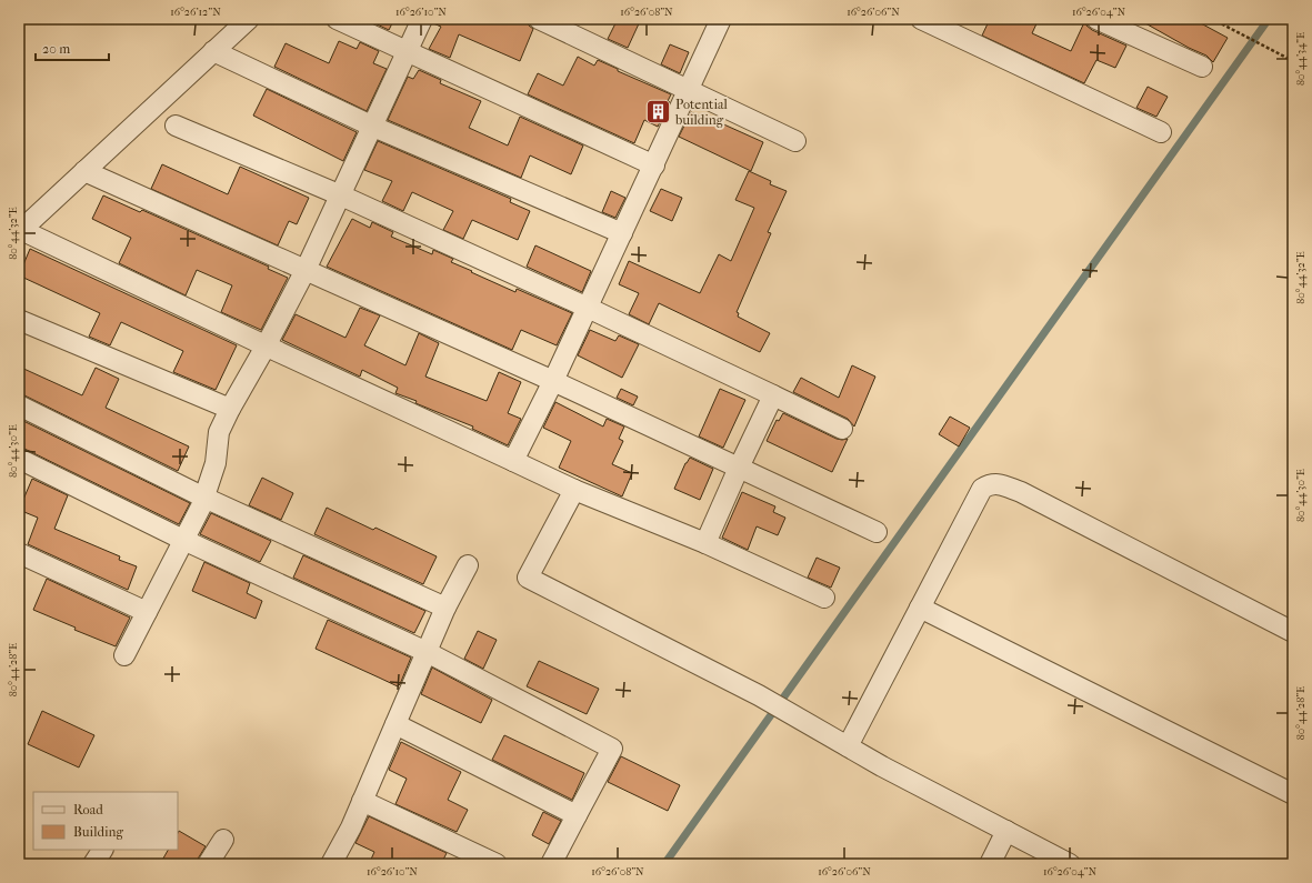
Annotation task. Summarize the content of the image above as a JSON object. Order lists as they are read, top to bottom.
{
  "places": {
    "building": ["Potential building"]
  },
  "legend": ["Road", "Building"],
  "scale_bar": "20 m",
  "coordinates": [
    "16°26'12\"N",
    "16°26'10\"N",
    "16°26'08\"N",
    "16°26'06\"N",
    "16°26'04\"N",
    "80°44'34\"E",
    "80°44'32\"E",
    "80°44'30\"E",
    "80°44'28\"E"
  ]
}
